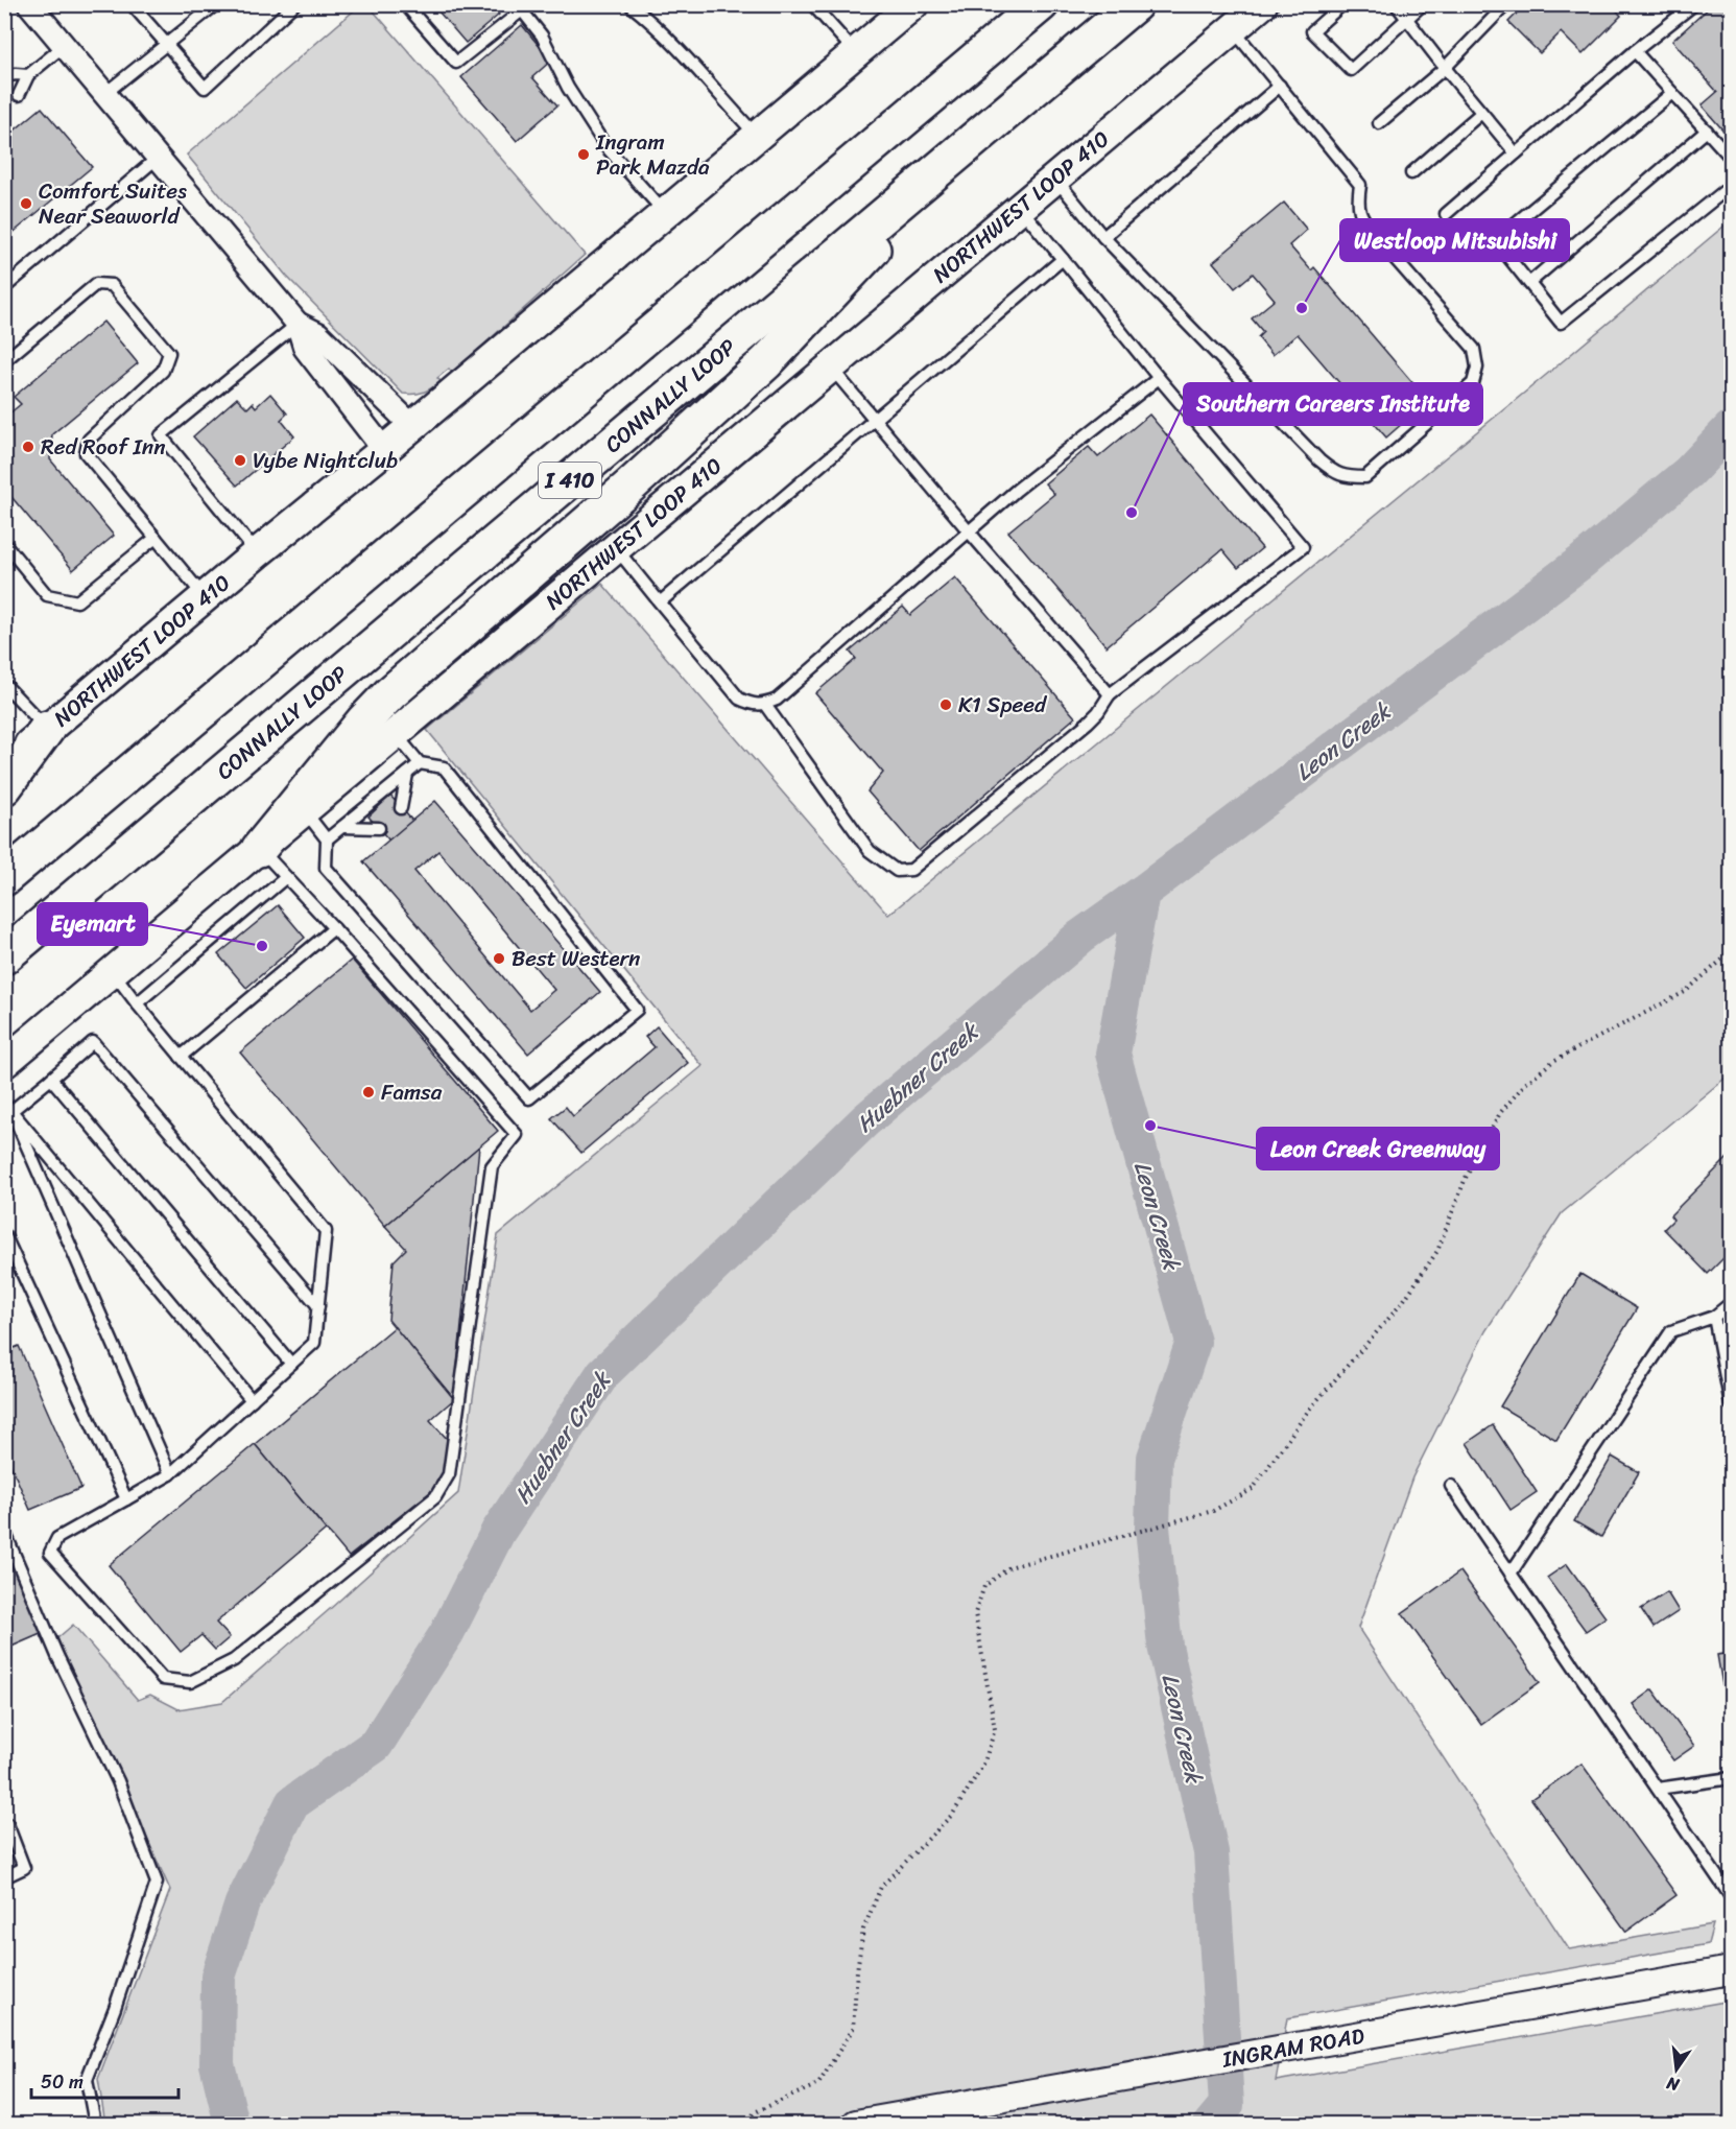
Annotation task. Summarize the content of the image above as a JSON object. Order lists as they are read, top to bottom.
{
  "streets": {
    "highway": ["CONNALLY LOOP", "I 410"],
    "main road": ["NORTHWEST LOOP 410"],
    "street": ["INGRAM ROAD"]
  },
  "water": ["Leon Creek", "Huebner Creek"],
  "places": [
    "Ingram Park Mazda",
    "Comfort Suites Near Seaworld",
    "Westloop Mitsubishi",
    "Red Roof Inn",
    "Vybe Nightclub",
    "Southern Careers Institute",
    "K1 Speed",
    "Eyemart",
    "Best Western",
    "Famsa",
    "Leon Creek Greenway"
  ],
  "scale_bar": "50 m",
  "north": "bottom"
}
